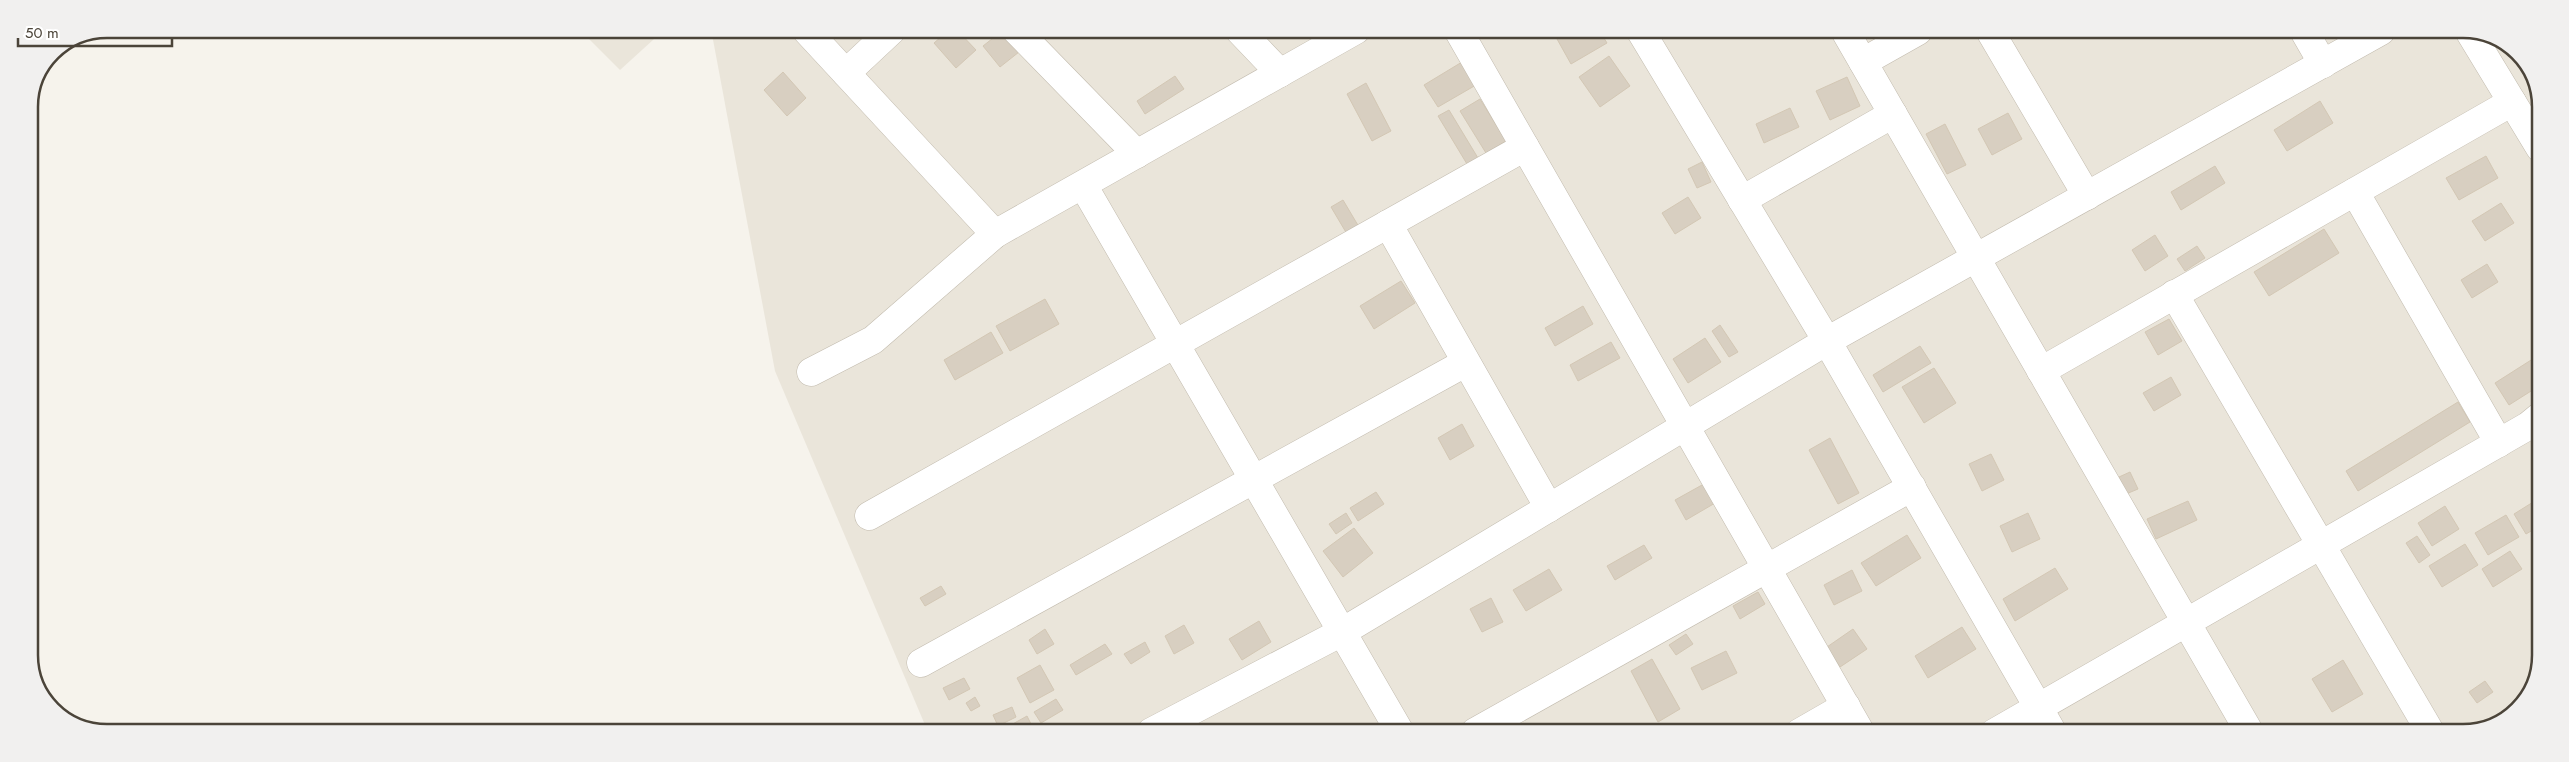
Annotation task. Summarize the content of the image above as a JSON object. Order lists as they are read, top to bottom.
{
  "scale_bar": "50 m"
}
